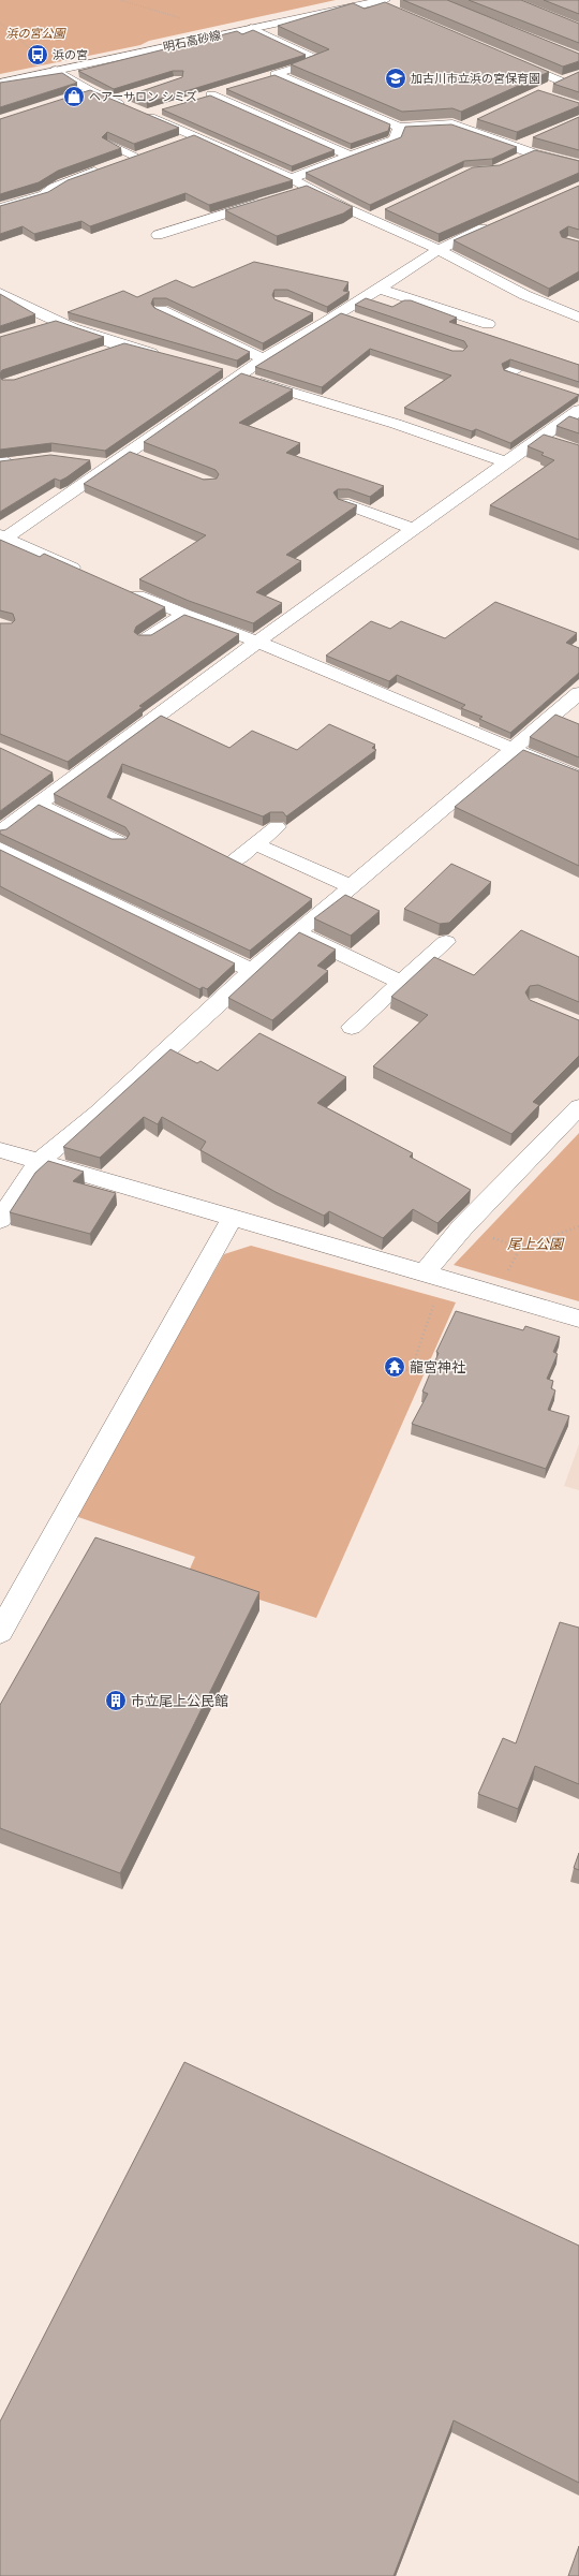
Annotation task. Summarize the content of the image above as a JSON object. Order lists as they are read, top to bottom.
{
  "streets": {
    "street": ["明石高砂線"]
  },
  "parks": ["浜の宮公園", "尾上公園"],
  "places": {
    "bus stop": ["浜の宮"],
    "school or university": ["加古川市立浜の宮保育園"],
    "shop": ["ヘアーサロン シミズ"],
    "temple": ["龍宮神社"],
    "building": ["市立尾上公民館"]
  }
}
